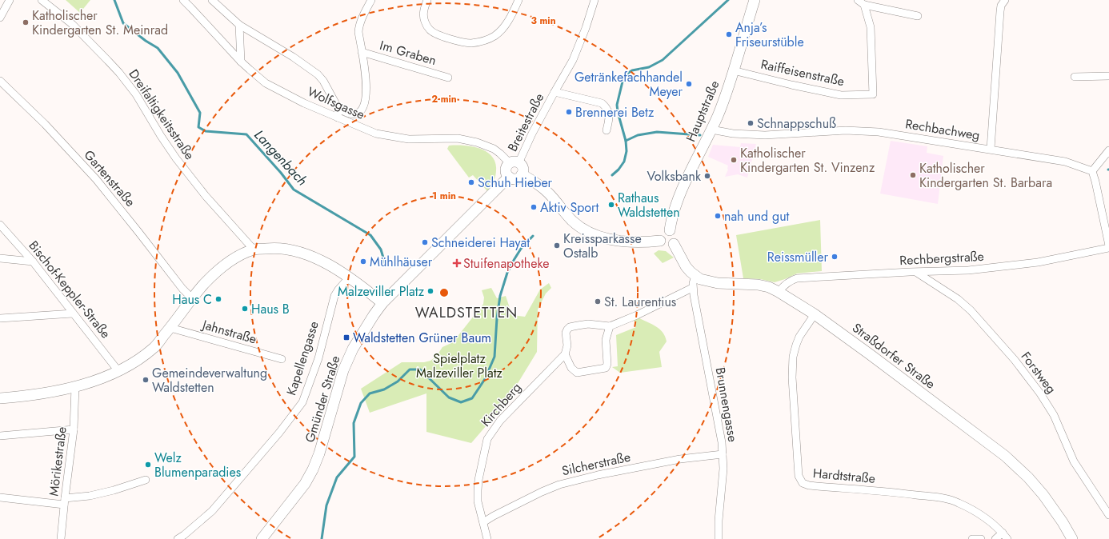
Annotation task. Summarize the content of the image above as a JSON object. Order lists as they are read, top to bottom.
{
  "streets": {
    "street": [
      "Im Graben",
      "Raiffeisenstraße",
      "Wolfsgasse",
      "Hauptstraße",
      "Dreifaltigkeitsstraße",
      "Breitestraße",
      "Rechbachweg",
      "Gartenstraße",
      "Rechbergstraße",
      "Bischof-Keppler-Straße",
      "Jahnstraße",
      "Straßdorfer Straße",
      "Kapellengasse",
      "Forstweg",
      "Gmünder Straße",
      "Kirchberg",
      "Brunnengasse",
      "Mörikestraße",
      "Silcherstraße",
      "Hardtstraße"
    ]
  },
  "crossings": [
    ["Raiffeisenstraße", "Hauptstraße"],
    ["Wolfsgasse", "Breitestraße"],
    ["Wolfsgasse", "Gmünder Straße"],
    ["Hauptstraße", "Rechbachweg"],
    ["Hauptstraße", "Straßdorfer Straße"],
    ["Breitestraße", "Gmünder Straße"],
    ["Rechbergstraße", "Straßdorfer Straße"],
    ["Rechbergstraße", "Forstweg"],
    ["Straßdorfer Straße", "Brunnengasse"],
    ["Straßdorfer Straße", "Hardtstraße"],
    ["Kirchberg", "Silcherstraße"],
    ["Brunnengasse", "Silcherstraße"]
  ],
  "districts": ["WALDSTETTEN"],
  "water": ["Langenbach"],
  "parks": ["Spielplatz Malzeviller Platz"],
  "places": {
    "other": [
      "Katholischer Kindergarten St. Meinrad",
      "Anja’s Friseurstüble",
      "Getränkefachhandel Meyer",
      "Brennerei Betz",
      "Schnappschuß",
      "Katholischer Kindergarten St. Vinzenz",
      "Katholischer Kindergarten St. Barbara",
      "Volksbank",
      "Schuh Hieber",
      "Rathaus Waldstetten",
      "Aktiv Sport",
      "nah und gut",
      "Schneiderei Hayat",
      "Kreissparkasse Ostalb",
      "Reissmüller",
      "Mühlhäuser",
      "Malzeviller Platz",
      "Haus C",
      "St. Laurentius",
      "Haus B",
      "Gemeindeverwaltung Waldstetten",
      "Welz Blumenparadies"
    ],
    "health": ["Stuifenapotheke"],
    "transit": ["Waldstetten Grüner Baum"]
  },
  "rings": ["3 min", "2 min", "1 min"]
}
